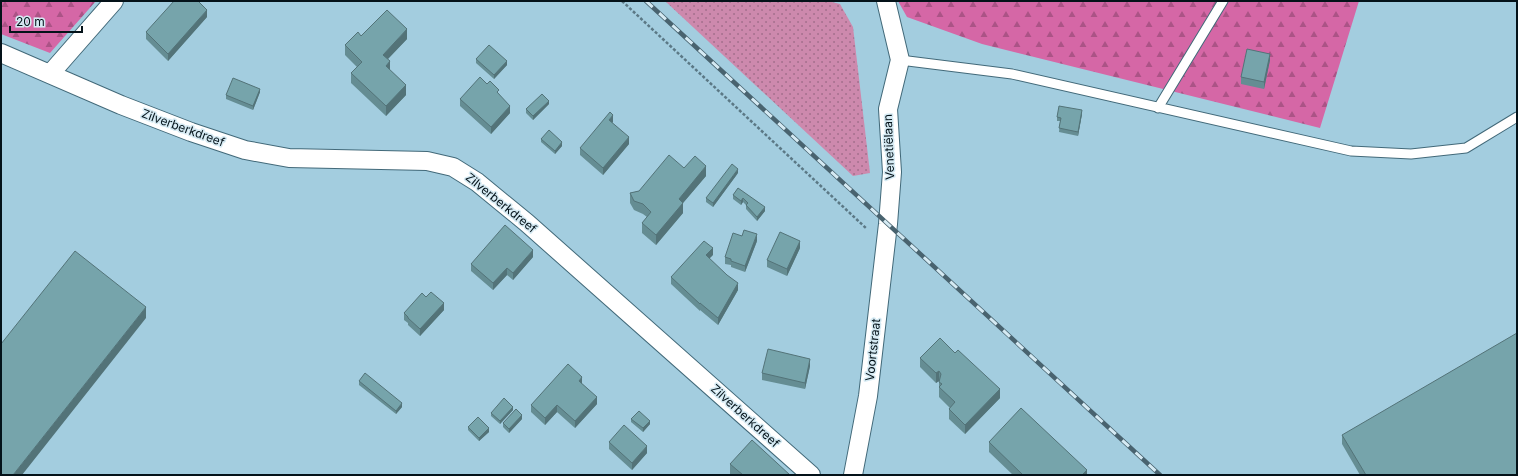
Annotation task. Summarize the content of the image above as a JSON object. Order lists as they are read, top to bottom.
{
  "streets": {
    "street": ["Zilverberkdreef", "Venetiëlaan", "Voortstraat"]
  },
  "crossings": [
    ["Venetiëlaan", "Voortstraat"]
  ],
  "scale_bar": "20 m"
}
